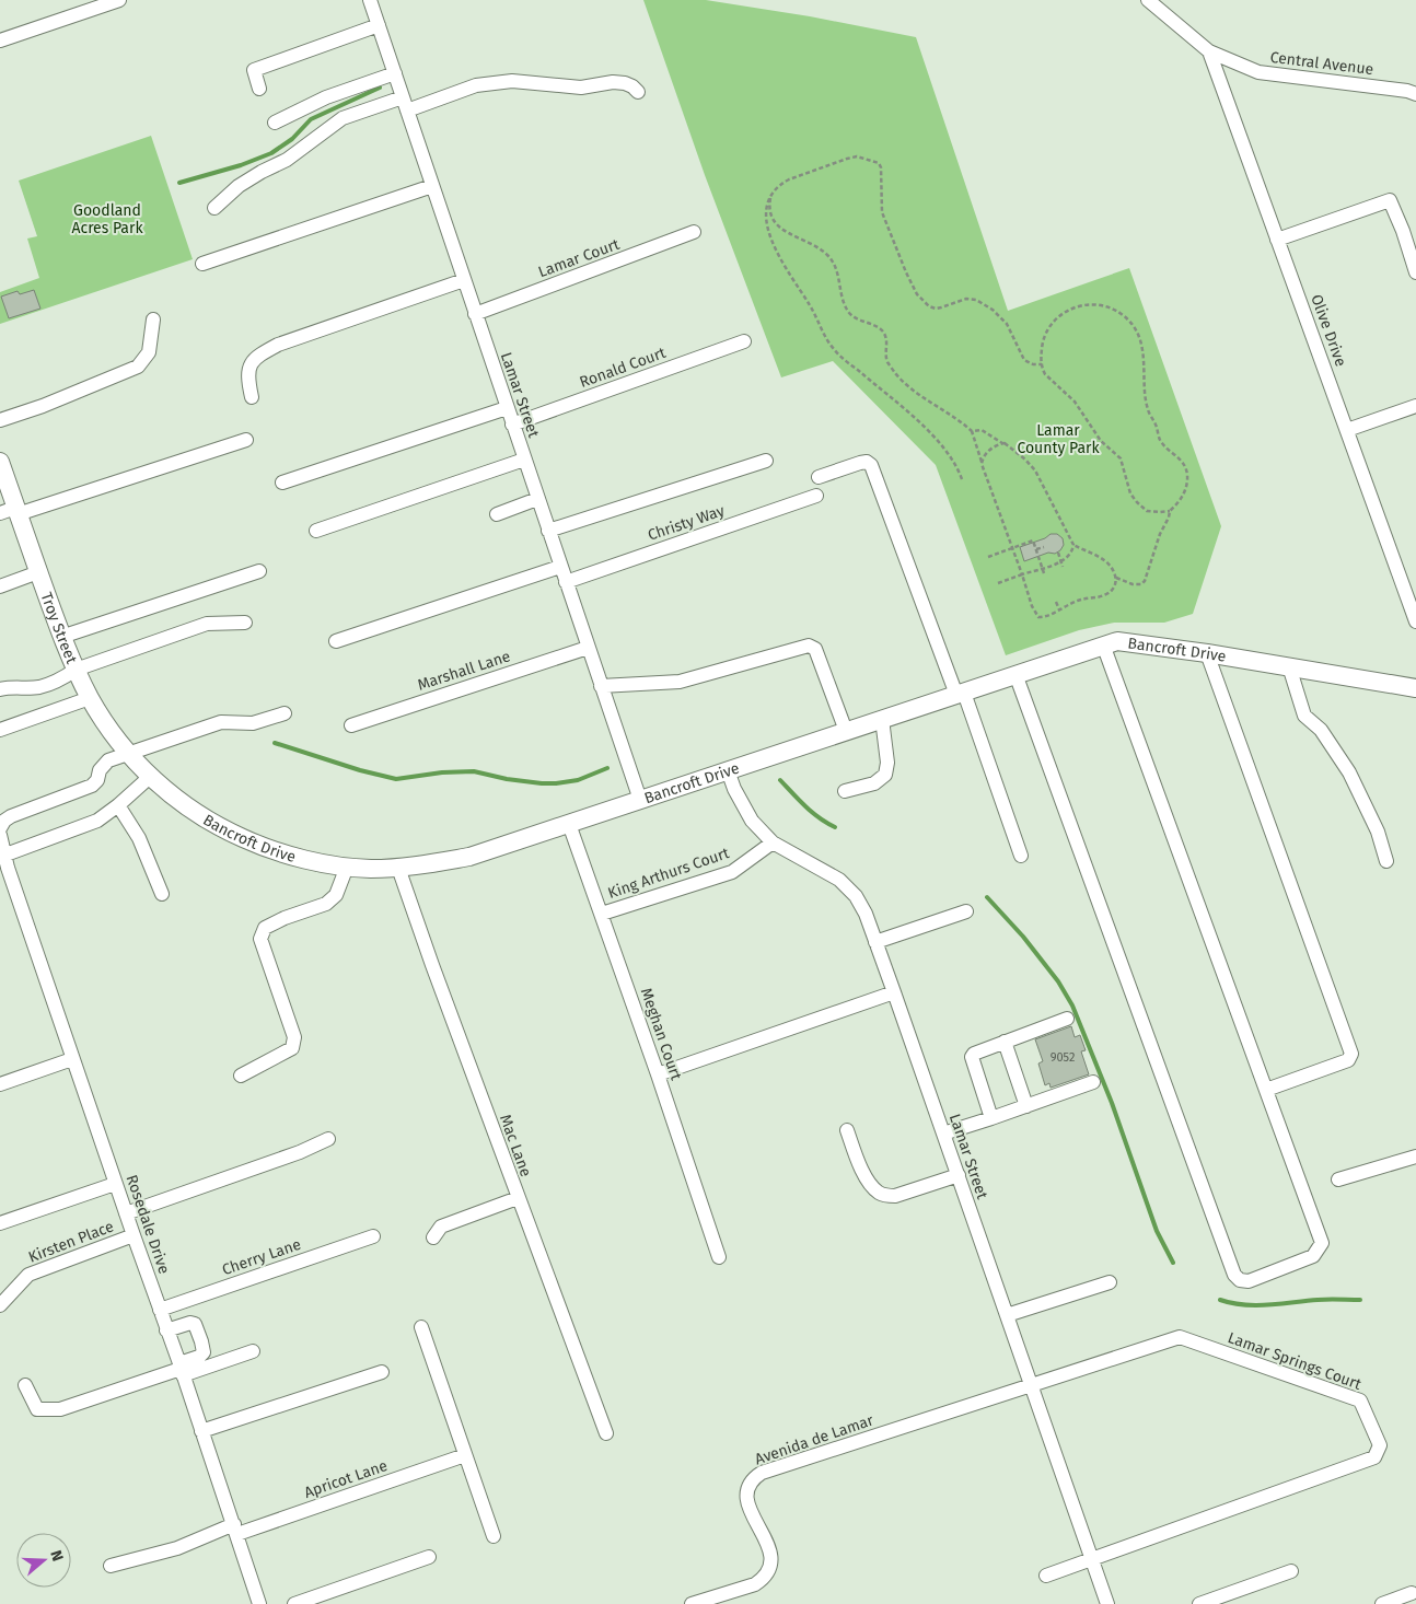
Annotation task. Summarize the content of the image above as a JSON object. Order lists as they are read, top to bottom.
{
  "streets": {
    "main road": ["Troy Street", "Bancroft Drive"],
    "street": [
      "Central Avenue",
      "Lamar Court",
      "Olive Drive",
      "Ronald Court",
      "Lamar Street",
      "Christy Way",
      "Marshall Lane",
      "King Arthurs Court",
      "Meghan Court",
      "Mac Lane",
      "Rosedale Drive",
      "Kirsten Place",
      "Cherry Lane",
      "Lamar Springs Court",
      "Avenida de Lamar",
      "Apricot Lane"
    ]
  },
  "crossings": [
    ["Central Avenue", "Olive Drive"],
    ["Lamar Court", "Lamar Street"],
    ["Ronald Court", "Lamar Street"],
    ["Lamar Street", "Christy Way"],
    ["Lamar Street", "Bancroft Drive"],
    ["Lamar Street", "Marshall Lane"],
    ["Lamar Street", "King Arthurs Court"],
    ["Lamar Street", "Lamar Springs Court"],
    ["Lamar Street", "Avenida de Lamar"],
    ["Troy Street", "Bancroft Drive"],
    ["Bancroft Drive", "Meghan Court"],
    ["Bancroft Drive", "Mac Lane"],
    ["King Arthurs Court", "Meghan Court"],
    ["Rosedale Drive", "Kirsten Place"],
    ["Rosedale Drive", "Cherry Lane"],
    ["Rosedale Drive", "Apricot Lane"],
    ["Lamar Springs Court", "Avenida de Lamar"]
  ],
  "parks": ["Goodland Acres Park", "Lamar County Park"],
  "house_numbers": ["9052"],
  "north": "right"
}
